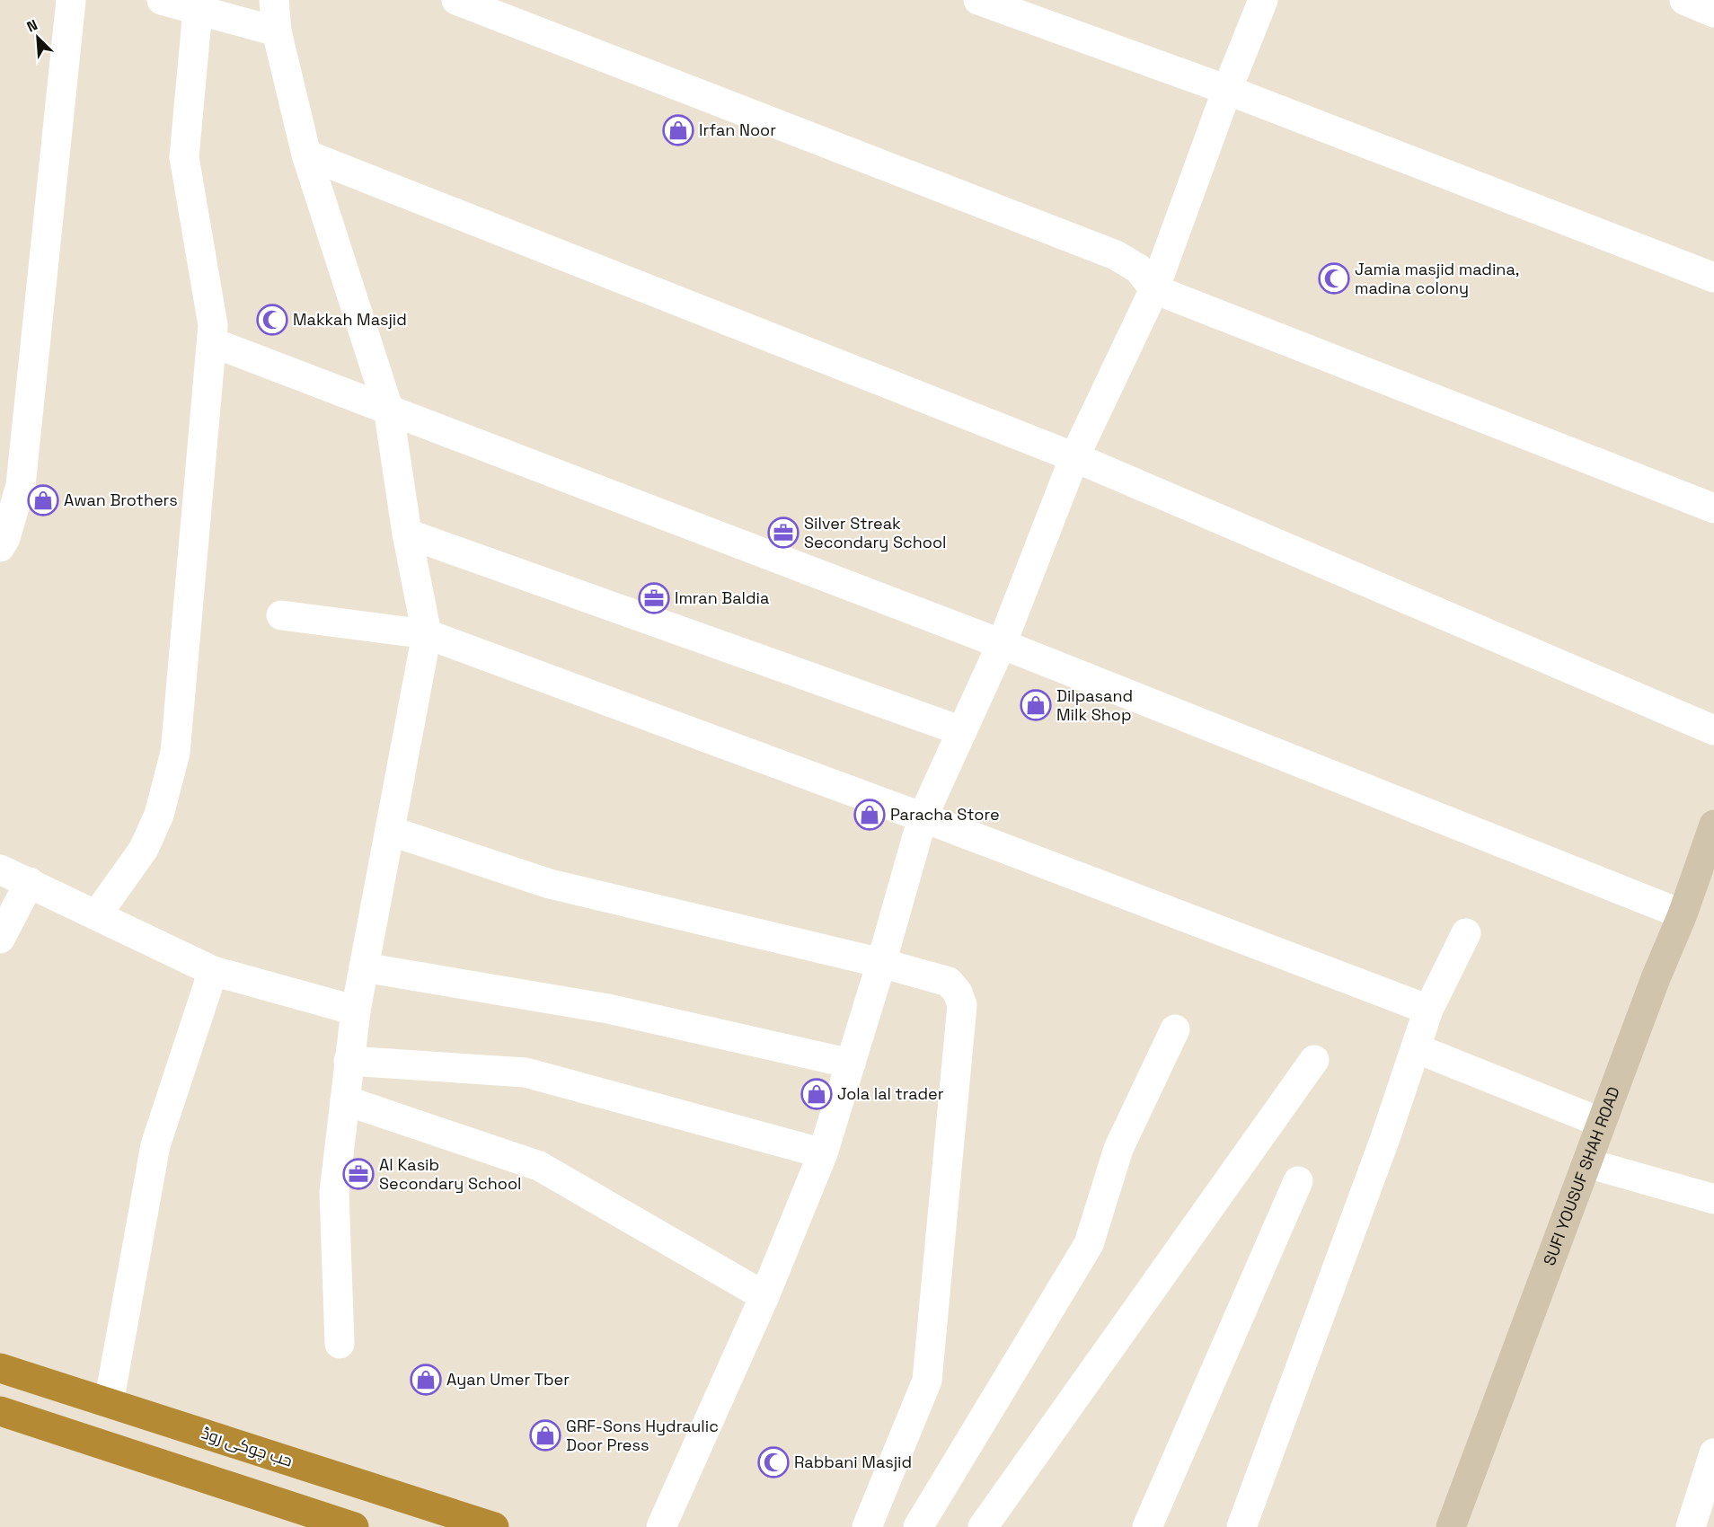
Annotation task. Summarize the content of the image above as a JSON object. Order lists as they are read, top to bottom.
{
  "streets": {
    "highway": ["حب چوکی روڈ"],
    "main road": ["SUFI YOUSUF SHAH ROAD"]
  },
  "places": {
    "shop": [
      "Irfan Noor",
      "Awan Brothers",
      "Dilpasand Milk Shop",
      "Paracha Store",
      "Jola lal trader",
      "Ayan Umer Tber",
      "GRF-Sons Hydraulic Door Press"
    ],
    "mosque": ["Jamia masjid madina, madina colony", "Makkah Masjid", "Rabbani Masjid"],
    "office": ["Silver Streak Secondary School", "Imran Baldia", "Al Kasib Secondary School"]
  },
  "north": "top left"
}
